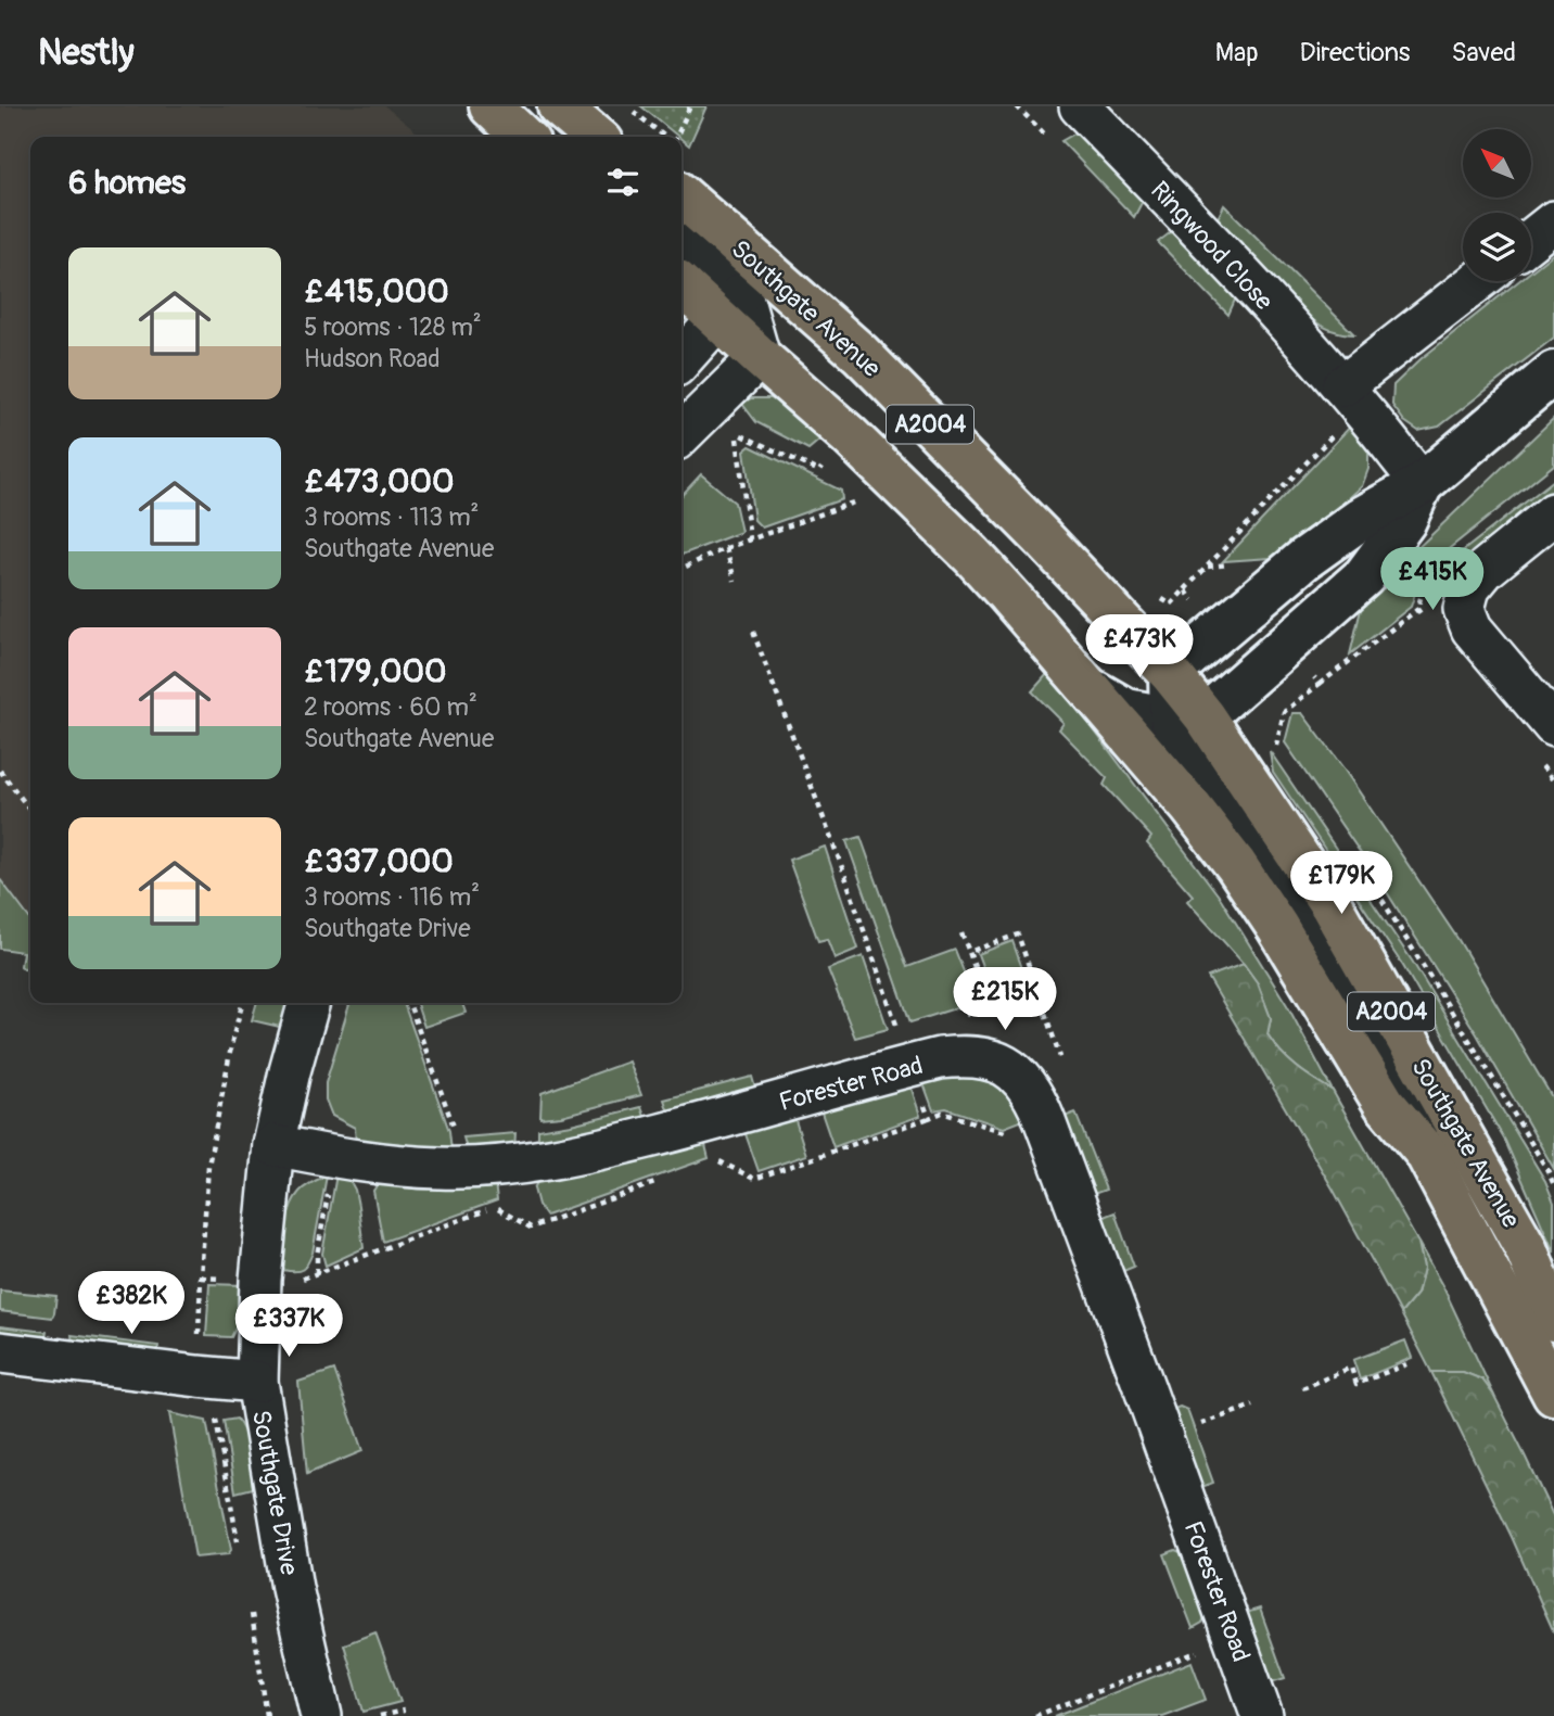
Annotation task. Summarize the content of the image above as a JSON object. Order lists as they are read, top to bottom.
{
  "streets": {
    "main road": ["Southgate Avenue", "A2004"],
    "street": ["Ringwood Close", "Forester Road", "Southgate Drive"]
  },
  "crossings": [
    ["Forester Road", "Southgate Drive"]
  ],
  "north": "top left",
  "page": {
    "header": "Nestly",
    "nav": ["Map", "Directions", "Saved"],
    "heading": "6 homes",
    "list": [
      {
        "name": "£415,000",
        "note": "5 rooms · 128 m² · Hudson Road"
      },
      {
        "name": "£473,000",
        "note": "3 rooms · 113 m² · Southgate Avenue"
      },
      {
        "name": "£179,000",
        "note": "2 rooms · 60 m² · Southgate Avenue"
      },
      {
        "name": "£337,000",
        "note": "3 rooms · 116 m² · Southgate Drive"
      }
    ],
    "price": [
      "£415K",
      "£473K",
      "£179K",
      "£215K",
      "£382K",
      "£337K"
    ]
  }
}
